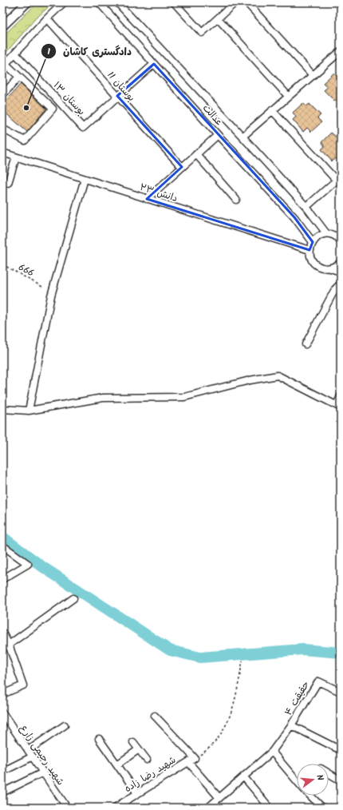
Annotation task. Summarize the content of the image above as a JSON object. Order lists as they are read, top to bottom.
{
  "streets": {
    "street": [
      "بوستان 11",
      "بوستان ۱۳",
      "عدالت",
      "دانش ۲۳",
      "حقیقت ۴",
      "شهید رحیمی زارع",
      "شهید رضا زاده"
    ],
    "path": ["666"]
  },
  "crossings": [
    ["بوستان 11", "بوستان ۱۳"]
  ],
  "places": ["دادگستری کاشان"],
  "north": "right"
}
